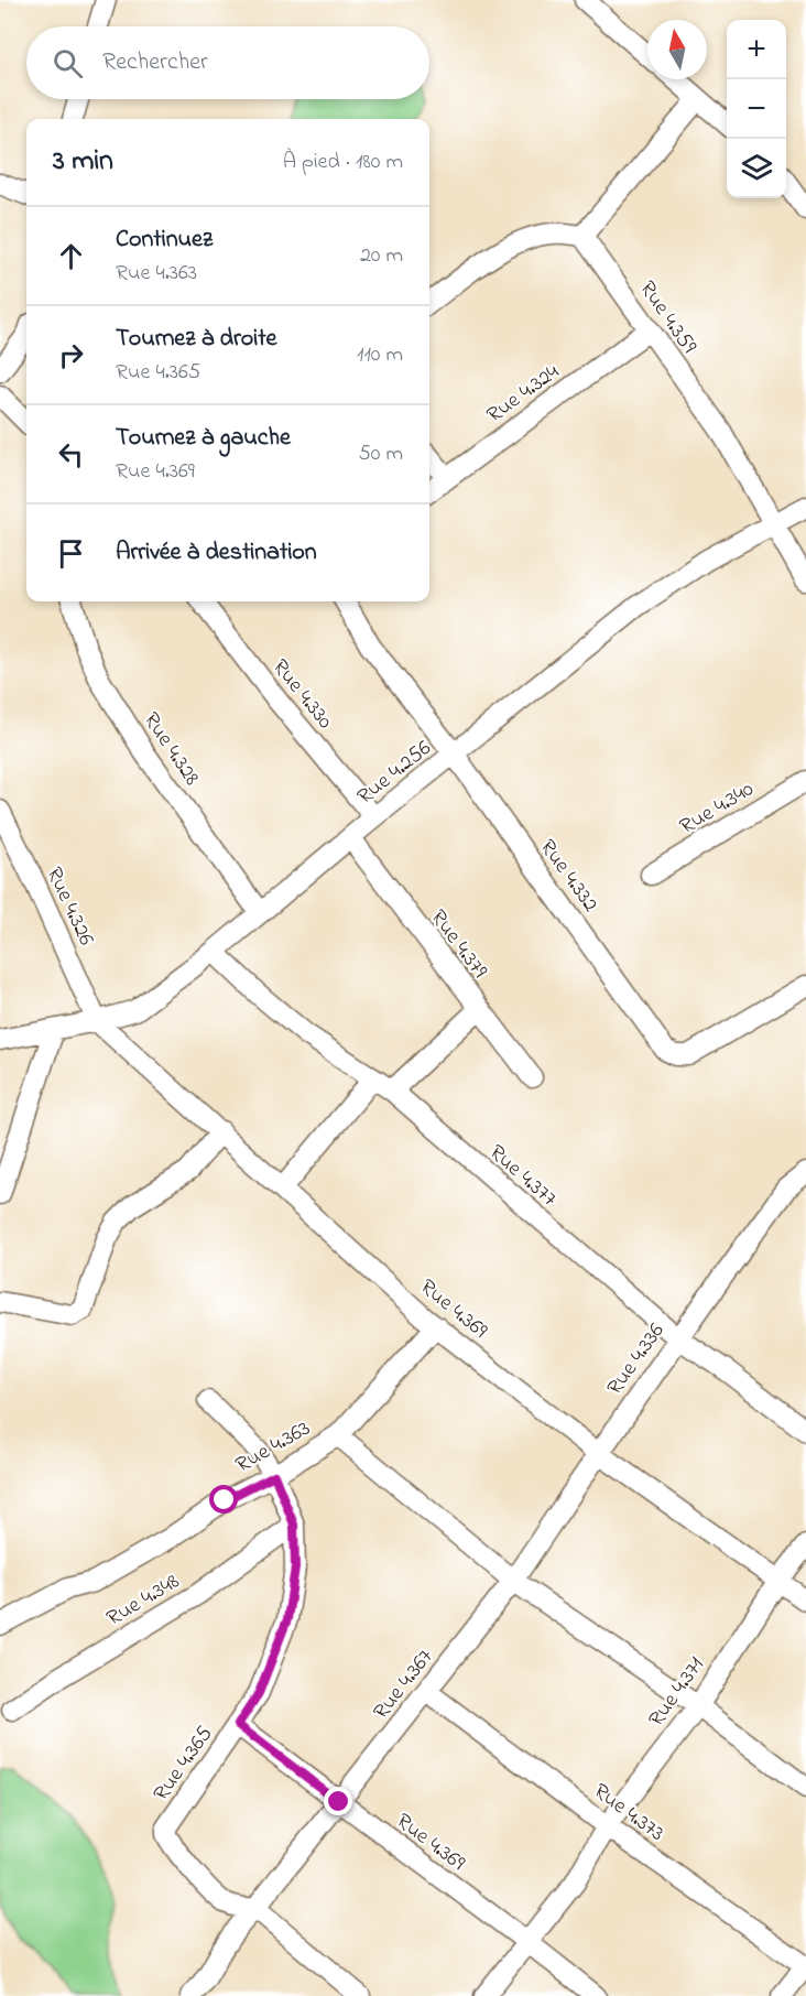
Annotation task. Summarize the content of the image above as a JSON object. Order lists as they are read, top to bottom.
{
  "streets": {
    "street": [
      "Rue 4.359",
      "Rue 4.324",
      "Rue 4.330",
      "Rue 4.328",
      "Rue 4.256",
      "Rue 4.340",
      "Rue 4.332",
      "Rue 4.326",
      "Rue 4.379",
      "Rue 4.377",
      "Rue 4.369",
      "Rue 4.336",
      "Rue 4.363",
      "Rue 4.348",
      "Rue 4.367",
      "Rue 4.371",
      "Rue 4.365",
      "Rue 4.373"
    ]
  },
  "crossings": [
    ["Rue 4.359", "Rue 4.324"],
    ["Rue 4.359", "Rue 4.256"],
    ["Rue 4.330", "Rue 4.256"],
    ["Rue 4.328", "Rue 4.256"],
    ["Rue 4.256", "Rue 4.332"],
    ["Rue 4.256", "Rue 4.326"],
    ["Rue 4.256", "Rue 4.379"],
    ["Rue 4.256", "Rue 4.377"],
    ["Rue 4.256", "Rue 4.369"],
    ["Rue 4.326", "Rue 4.369"],
    ["Rue 4.377", "Rue 4.336"],
    ["Rue 4.369", "Rue 4.336"],
    ["Rue 4.369", "Rue 4.363"],
    ["Rue 4.369", "Rue 4.367"],
    ["Rue 4.369", "Rue 4.371"],
    ["Rue 4.369", "Rue 4.365"],
    ["Rue 4.336", "Rue 4.367"],
    ["Rue 4.363", "Rue 4.365"],
    ["Rue 4.348", "Rue 4.365"],
    ["Rue 4.367", "Rue 4.365"],
    ["Rue 4.367", "Rue 4.373"],
    ["Rue 4.371", "Rue 4.373"]
  ],
  "north": "top",
  "page": {
    "map_buttons": ["+", "−"],
    "search": "Rechercher",
    "heading": ["3 min", "À pied · 180 m"],
    "list": [
      ["Continuez", "Rue 4.363", "20 m"],
      ["Tournez à droite", "Rue 4.365", "110 m"],
      ["Tournez à gauche", "Rue 4.369", "50 m"],
      "Arrivée à destination"
    ]
  }
}
